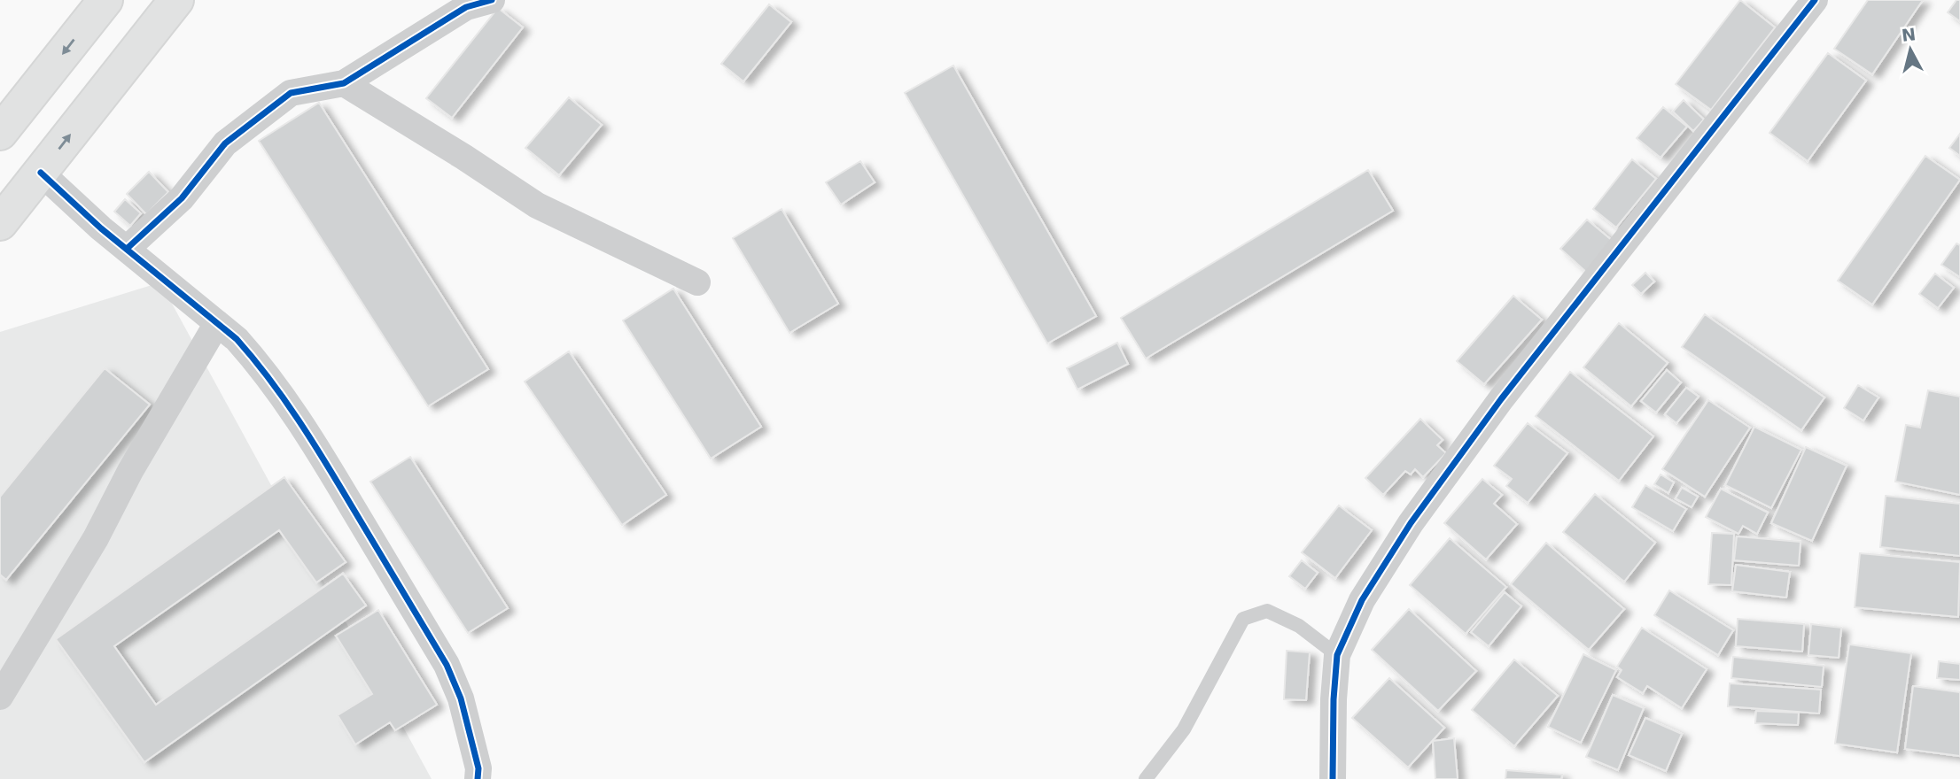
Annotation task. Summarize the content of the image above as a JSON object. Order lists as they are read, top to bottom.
{
  "north": "top"
}
